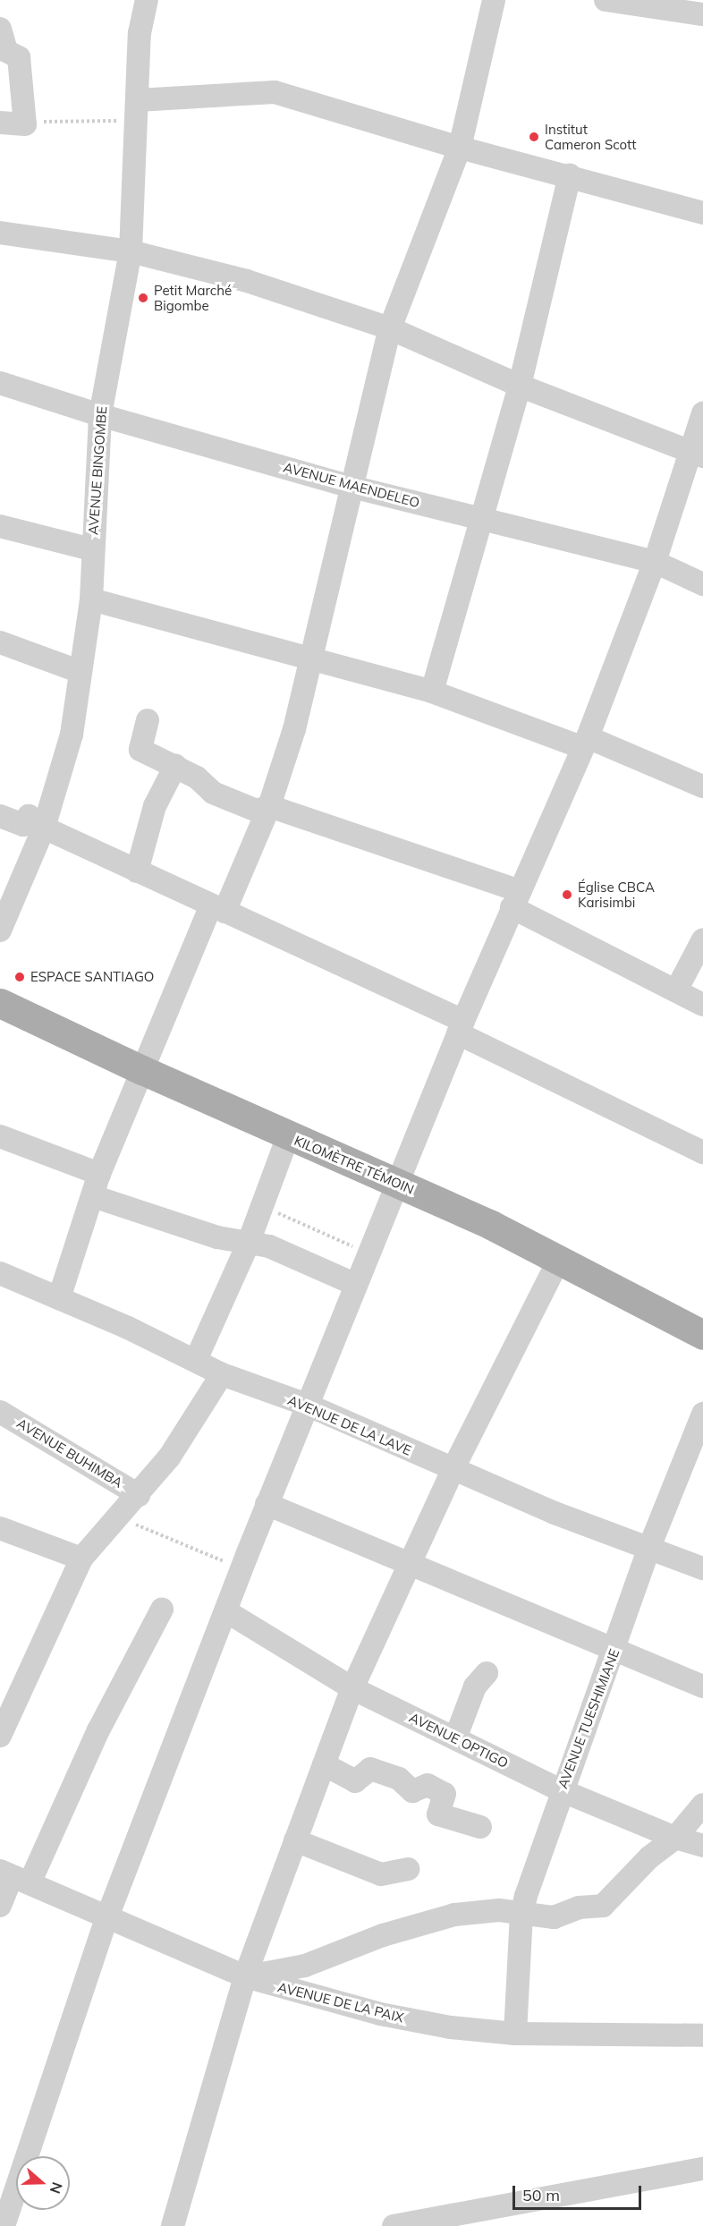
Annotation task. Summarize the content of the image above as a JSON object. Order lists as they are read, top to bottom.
{
  "streets": {
    "main road": ["KILOMÈTRE TÉMOIN"],
    "street": [
      "AVENUE BINGOMBE",
      "AVENUE MAENDELEO",
      "AVENUE DE LA LAVE",
      "AVENUE BUHIMBA",
      "AVENUE TUESHIMIANE",
      "AVENUE OPTIGO",
      "AVENUE DE LA PAIX"
    ]
  },
  "crossings": [
    ["AVENUE BINGOMBE", "AVENUE MAENDELEO"],
    ["AVENUE DE LA LAVE", "AVENUE TUESHIMIANE"],
    ["AVENUE TUESHIMIANE", "AVENUE OPTIGO"],
    ["AVENUE TUESHIMIANE", "AVENUE DE LA PAIX"]
  ],
  "places": [
    "Institut Cameron Scott",
    "Petit Marché Bigombe",
    "Église CBCA Karisimbi",
    "ESPACE SANTIAGO"
  ],
  "scale_bar": "50 m",
  "north": "right"
}
